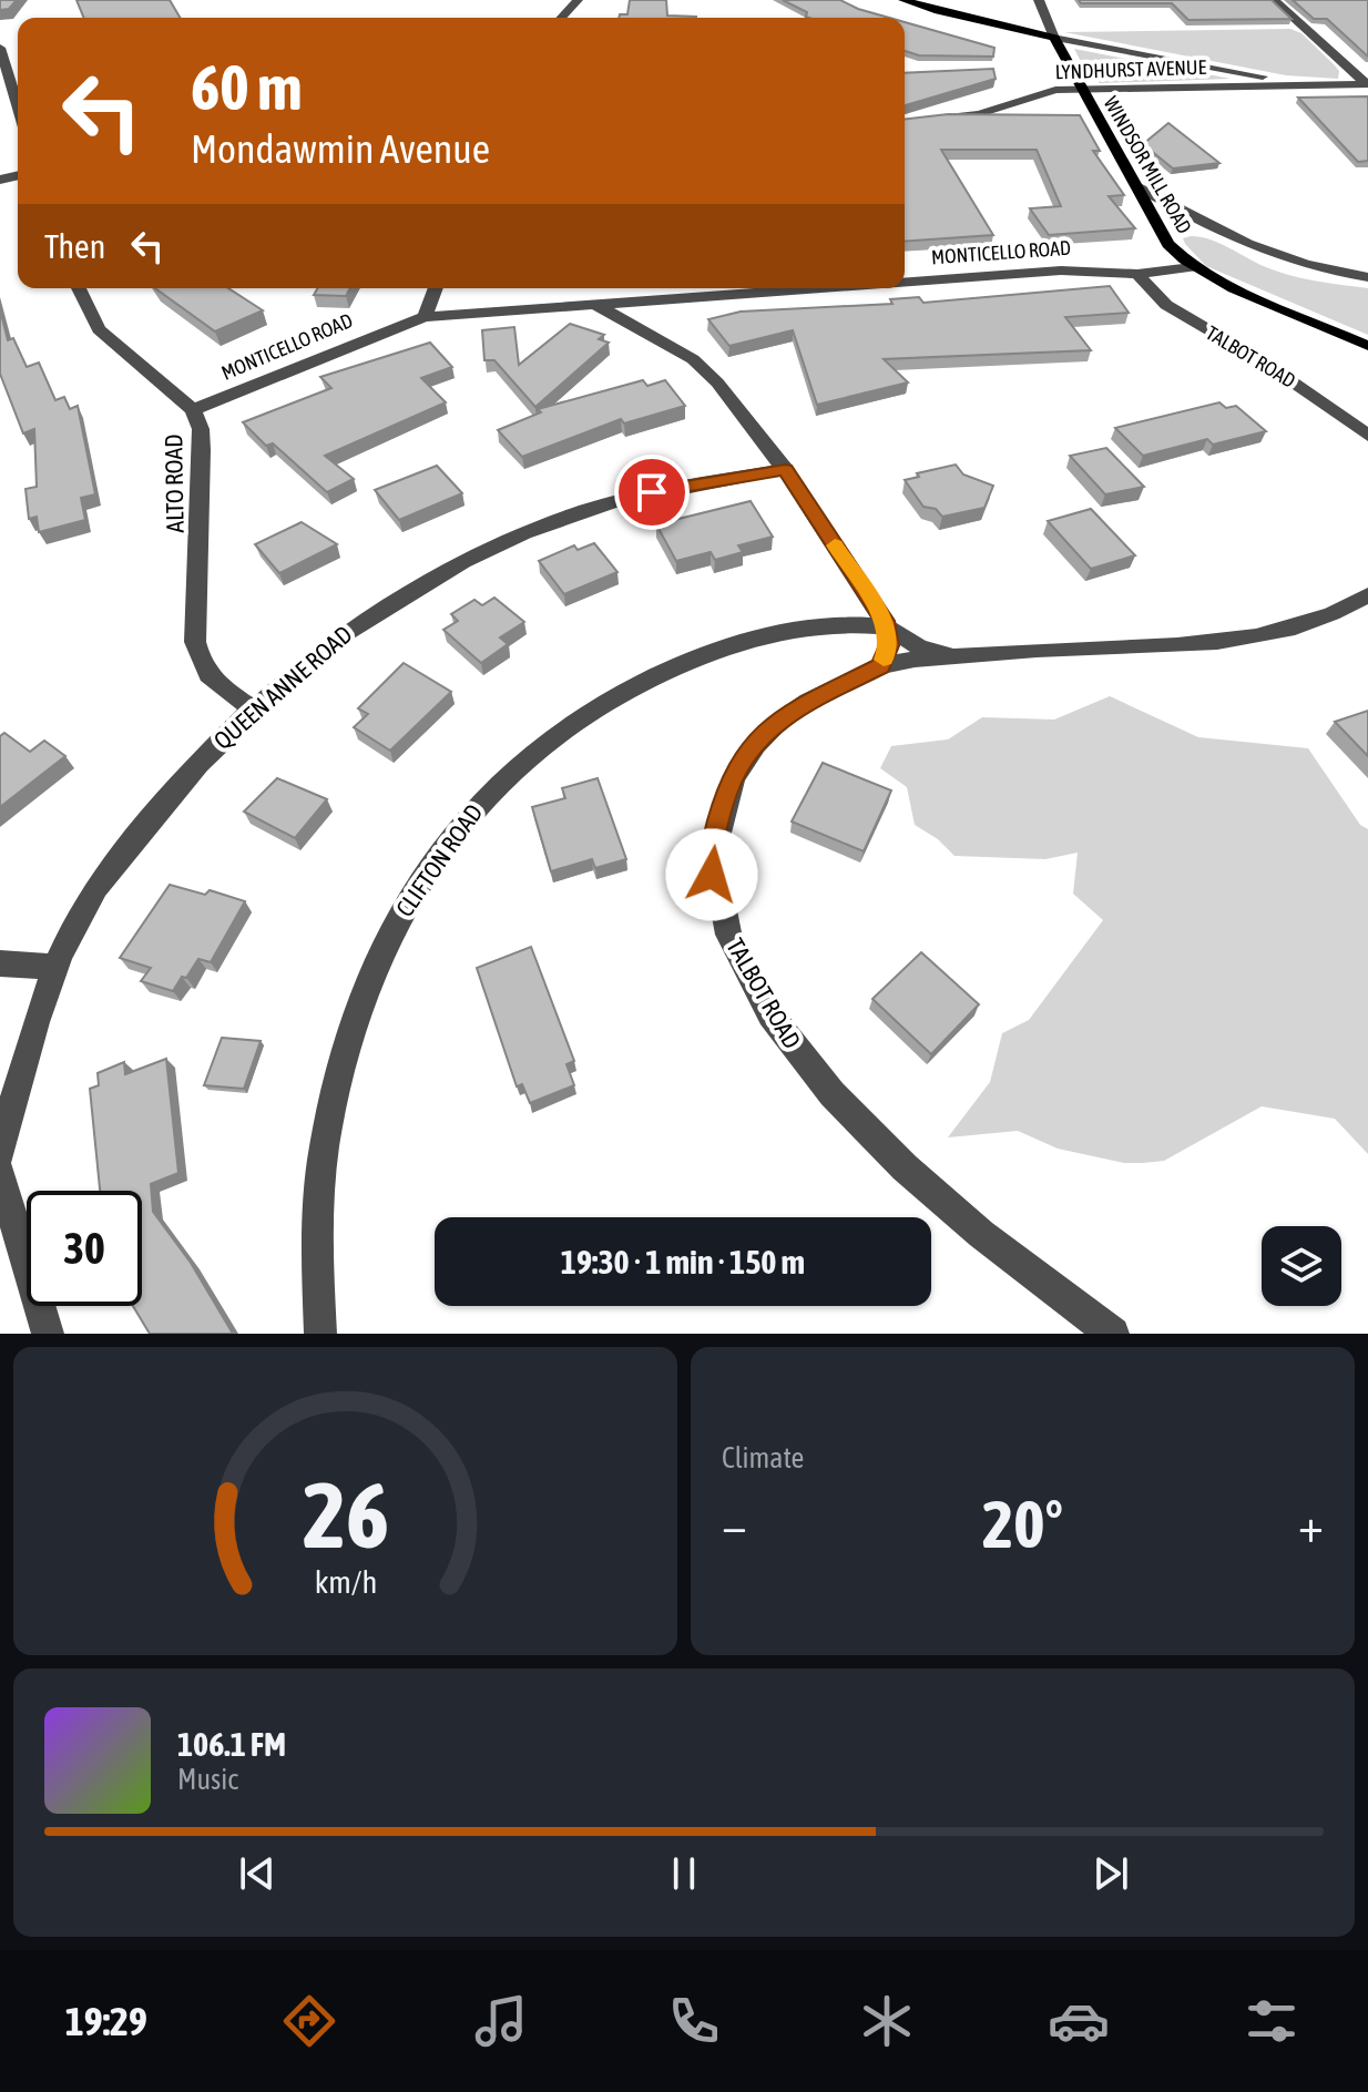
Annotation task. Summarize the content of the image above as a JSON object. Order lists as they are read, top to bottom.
{
  "streets": {
    "main road": ["WINDSOR MILL ROAD"],
    "street": [
      "LYNDHURST AVENUE",
      "MONTICELLO ROAD",
      "TALBOT ROAD",
      "ALTO ROAD",
      "QUEEN ANNE ROAD",
      "CLIFTON ROAD"
    ]
  },
  "crossings": [
    ["LYNDHURST AVENUE", "WINDSOR MILL ROAD"],
    ["WINDSOR MILL ROAD", "MONTICELLO ROAD"],
    ["MONTICELLO ROAD", "TALBOT ROAD"],
    ["MONTICELLO ROAD", "ALTO ROAD"],
    ["ALTO ROAD", "QUEEN ANNE ROAD"]
  ],
  "page": {
    "turn": ["60 m", "Mondawmin Avenue"],
    "then": "Then",
    "limit": "30",
    "trip": "19:30 · 1 min · 150 m",
    "tile": "Climate",
    "heat": ["−", "20°", "+"],
    "song": ["106.1 FM", "Music"],
    "tabs": "19:29",
    "gauge": ["26", "km/h"]
  }
}
